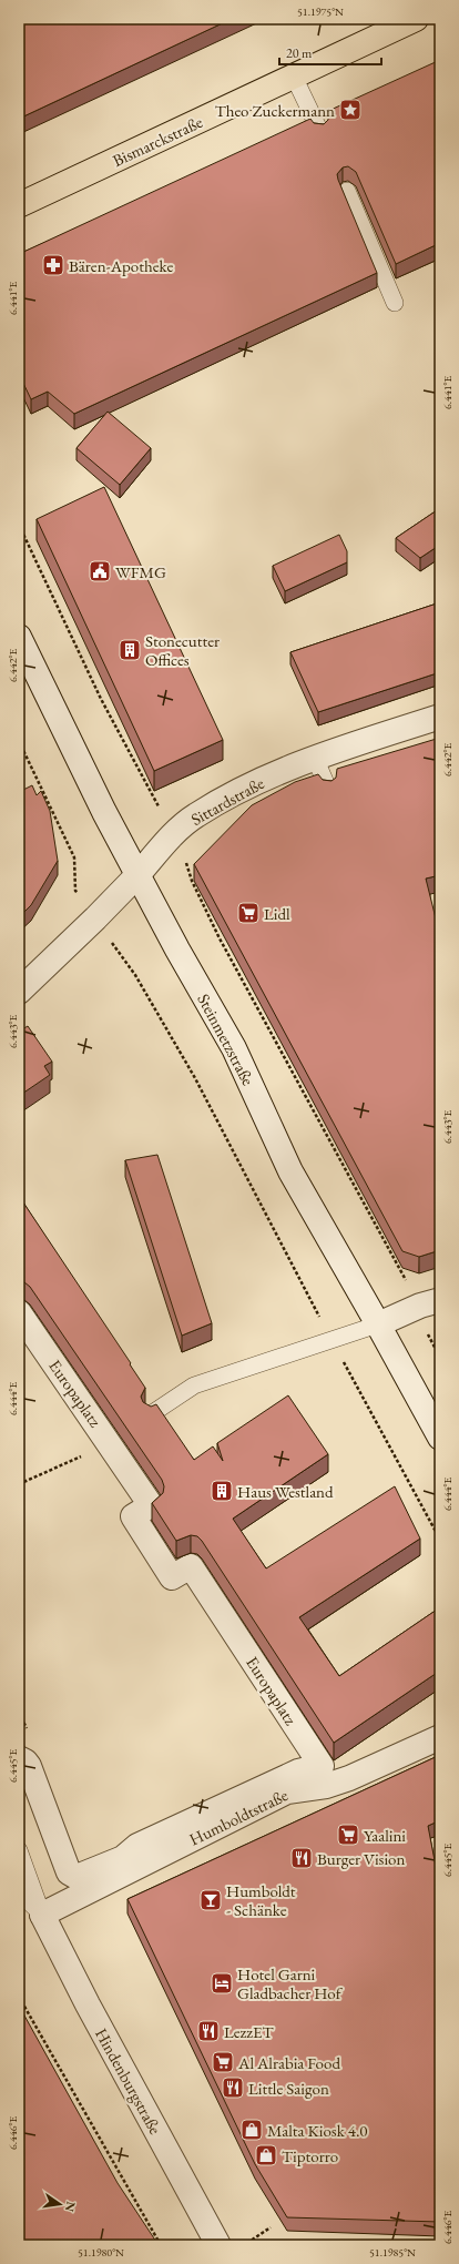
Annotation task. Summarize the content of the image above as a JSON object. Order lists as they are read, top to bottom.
{
  "streets": {
    "main road": ["Bismarckstraße"],
    "street": [
      "Sittardstraße",
      "Steinmetzstraße",
      "Europaplatz",
      "Humboldtstraße",
      "Hindenburgstraße"
    ]
  },
  "crossings": [
    ["Sittardstraße", "Steinmetzstraße"],
    ["Humboldtstraße", "Hindenburgstraße"]
  ],
  "places": {
    "place": ["Theo Zuckermann"],
    "pharmacy": ["Bären-Apotheke"],
    "public building": ["WFMG"],
    "building": ["Stonecutter Offices", "Haus Westland"],
    "supermarket": ["Lidl", "Yaalini", "Al Alrabia Food"],
    "restaurant": ["Burger Vision", "LezzET", "Little Saigon"],
    "bar": ["Humboldt - Schänke"],
    "hotel": ["Hotel Garni Gladbacher Hof"],
    "shop": ["Malta Kiosk 4.0", "Tiptorro"]
  },
  "scale_bar": "20 m",
  "north": "right",
  "coordinates": [
    "51.1975°N",
    "6.441°E",
    "6.442°E",
    "6.443°E",
    "6.444°E",
    "6.445°E",
    "6.446°E",
    "51.1980°N",
    "51.1985°N"
  ]
}
